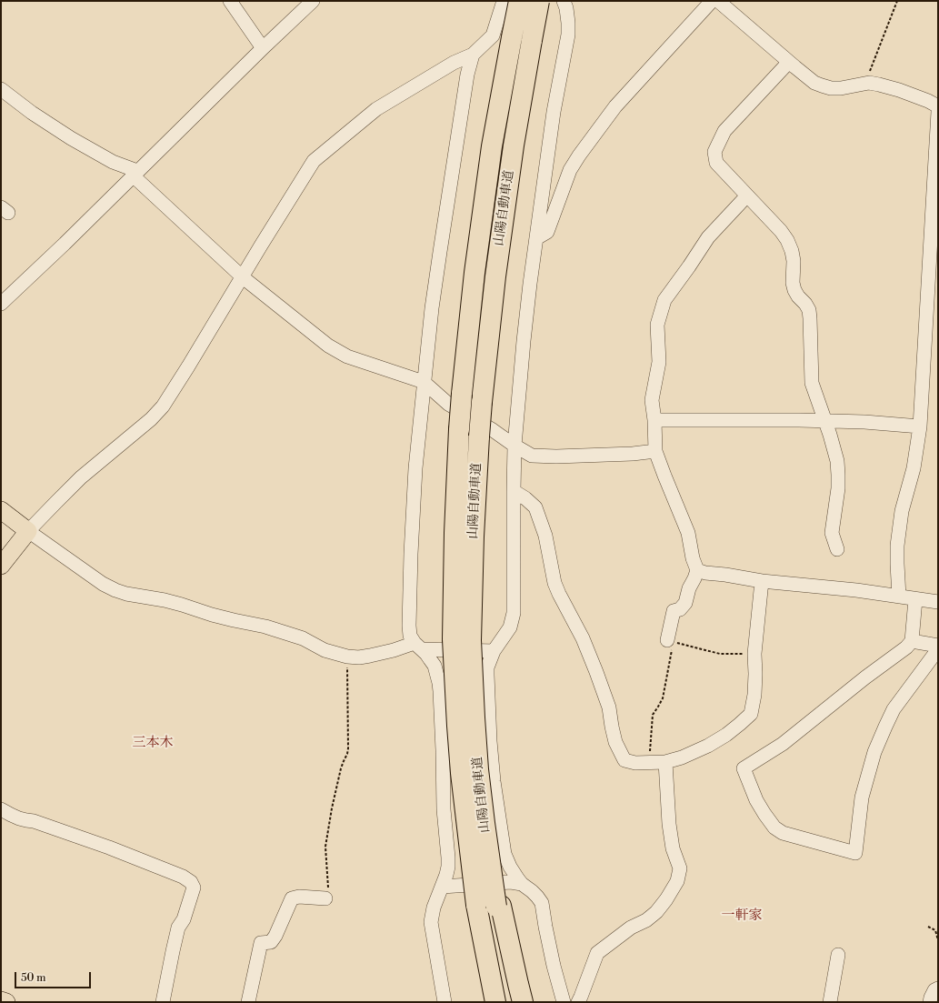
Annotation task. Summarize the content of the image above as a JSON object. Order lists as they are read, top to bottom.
{
  "streets": {
    "highway": ["山陽自動車道"]
  },
  "districts": ["三本木", "一軒家"],
  "scale_bar": "50 m"
}
